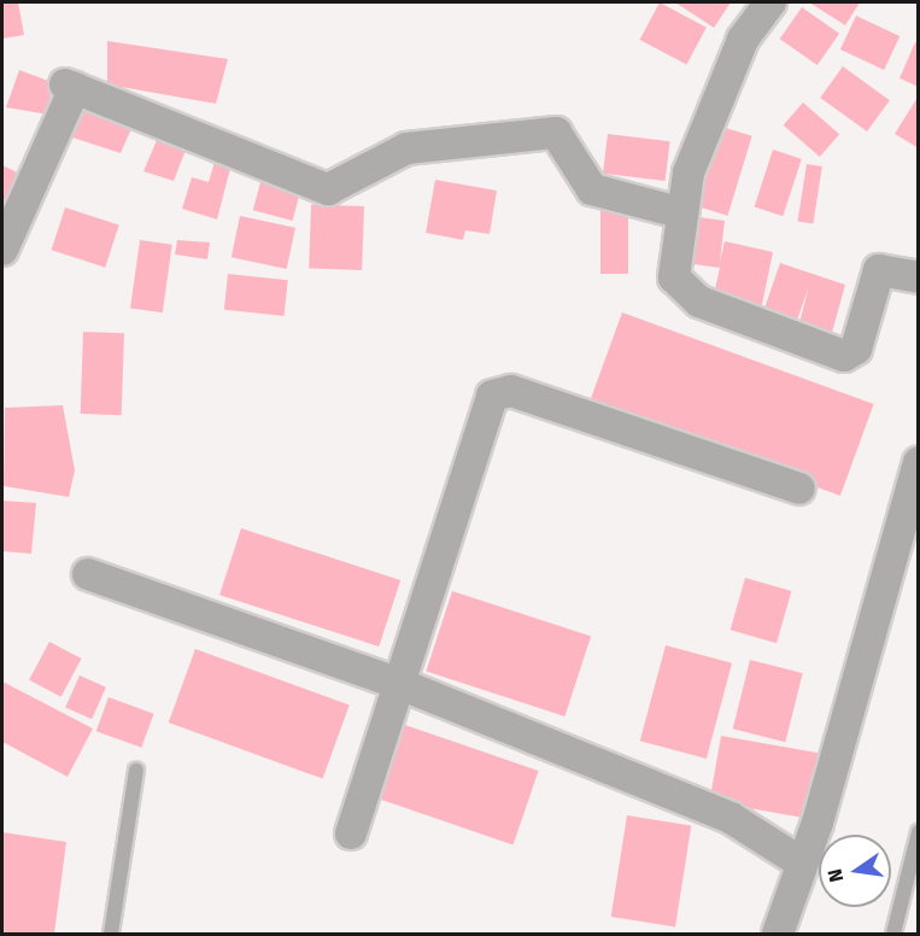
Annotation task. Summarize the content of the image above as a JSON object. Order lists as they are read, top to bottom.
{
  "north": "left"
}
